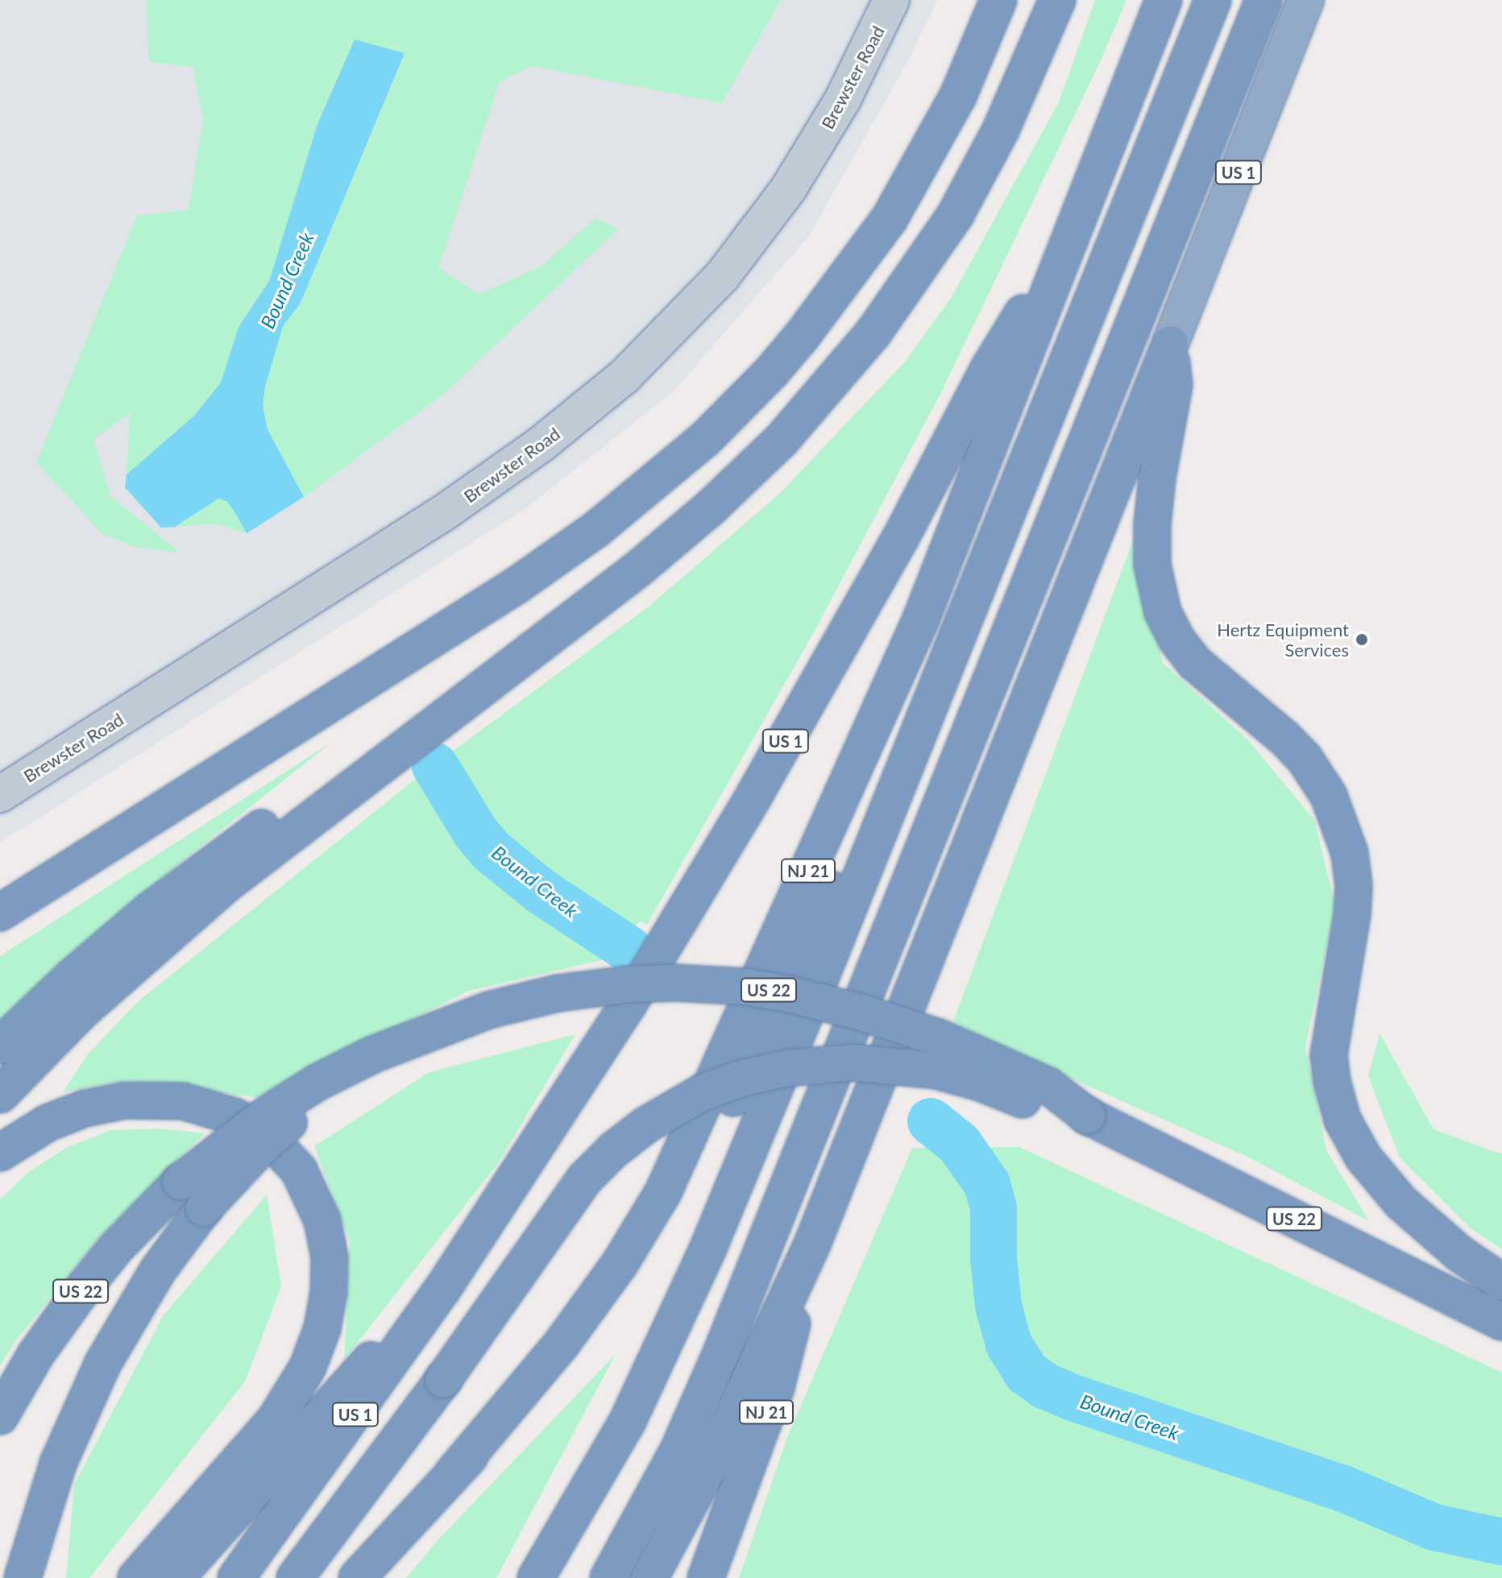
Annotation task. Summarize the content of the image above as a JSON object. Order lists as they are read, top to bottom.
{
  "streets": {
    "highway": ["US 1", "NJ 21", "US 22"],
    "street": ["Brewster Road"]
  },
  "crossings": [
    ["US 1", "NJ 21"]
  ],
  "water": ["Bound Creek"],
  "places": ["Hertz Equipment Services"]
}
